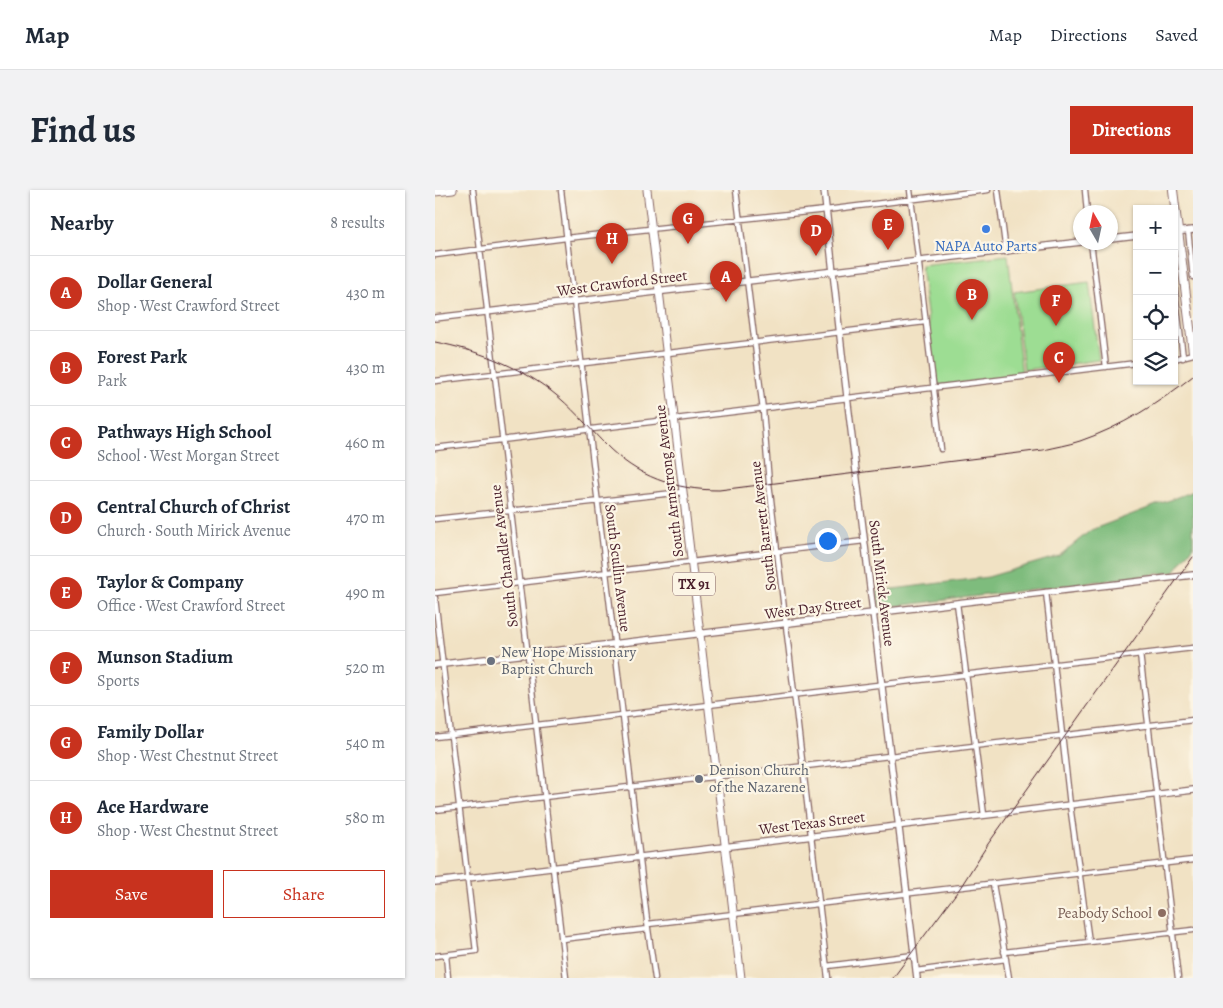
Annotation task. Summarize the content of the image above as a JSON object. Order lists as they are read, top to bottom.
{
  "streets": {
    "main road": ["South Armstrong Avenue", "TX 91"],
    "street": [
      "West Crawford Street",
      "South Barrett Avenue",
      "South Chandler Avenue",
      "South Scullin Avenue",
      "South Mirick Avenue",
      "West Day Street",
      "West Texas Street"
    ]
  },
  "crossings": [
    ["West Crawford Street", "South Armstrong Avenue"],
    ["West Crawford Street", "South Barrett Avenue"],
    ["West Crawford Street", "South Chandler Avenue"],
    ["West Crawford Street", "South Scullin Avenue"],
    ["West Crawford Street", "South Mirick Avenue"],
    ["South Armstrong Avenue", "West Day Street"],
    ["South Armstrong Avenue", "West Texas Street"],
    ["South Barrett Avenue", "West Day Street"],
    ["South Barrett Avenue", "West Texas Street"],
    ["South Chandler Avenue", "West Day Street"],
    ["South Chandler Avenue", "West Texas Street"],
    ["South Scullin Avenue", "West Day Street"],
    ["South Scullin Avenue", "West Texas Street"],
    ["South Mirick Avenue", "West Day Street"],
    ["South Mirick Avenue", "West Texas Street"]
  ],
  "places": [
    "NAPA Auto Parts",
    "New Hope Missionary Baptist Church",
    "Denison Church of the Nazarene",
    "Peabody School"
  ],
  "north": "top",
  "page": {
    "header": "Map",
    "nav": ["Map", "Directions", "Saved"],
    "title": "Find us",
    "buttons": [
      "Directions",
      ["Save", "Share"]
    ],
    "heading": ["Nearby", "8 results"],
    "pins": [
      "G",
      "E",
      "D",
      "H",
      "A",
      "B",
      "F",
      "C"
    ],
    "map_buttons": ["+", "−"],
    "list": [
      {
        "mark": "A",
        "name": "Dollar General",
        "note": "Shop · West Crawford Street",
        "value": "430 m"
      },
      {
        "mark": "B",
        "name": "Forest Park",
        "note": "Park",
        "value": "430 m"
      },
      {
        "mark": "C",
        "name": "Pathways High School",
        "note": "School · West Morgan Street",
        "value": "460 m"
      },
      {
        "mark": "D",
        "name": "Central Church of Christ",
        "note": "Church · South Mirick Avenue",
        "value": "470 m"
      },
      {
        "mark": "E",
        "name": "Taylor & Company",
        "note": "Office · West Crawford Street",
        "value": "490 m"
      },
      {
        "mark": "F",
        "name": "Munson Stadium",
        "note": "Sports",
        "value": "520 m"
      },
      {
        "mark": "G",
        "name": "Family Dollar",
        "note": "Shop · West Chestnut Street",
        "value": "540 m"
      },
      {
        "mark": "H",
        "name": "Ace Hardware",
        "note": "Shop · West Chestnut Street",
        "value": "580 m"
      }
    ]
  }
}
